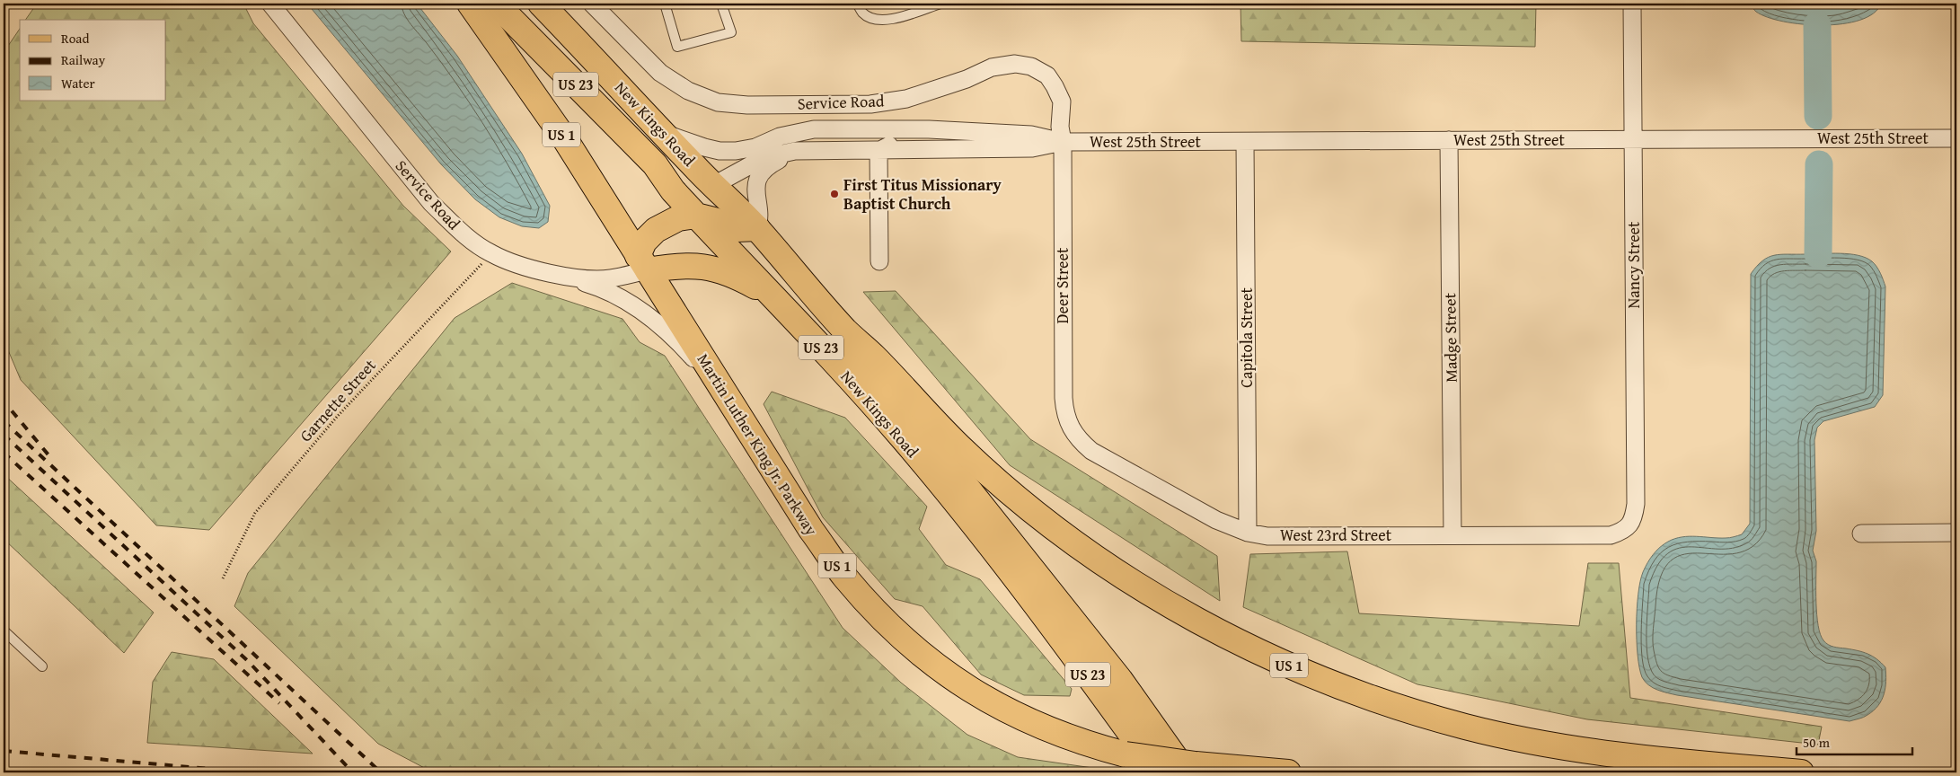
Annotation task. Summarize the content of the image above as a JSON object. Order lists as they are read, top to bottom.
{
  "streets": {
    "main road": [
      "US 23",
      "New Kings Road",
      "US 1",
      "Martin Luther King Jr. Parkway"
    ],
    "street": [
      "Service Road",
      "West 25th Street",
      "Nancy Street",
      "Deer Street",
      "Capitola Street",
      "Madge Street",
      "West 23rd Street"
    ],
    "path": ["Garnette Street"]
  },
  "crossings": [
    ["Service Road", "West 25th Street"],
    ["Service Road", "Deer Street"],
    ["Service Road", "Garnette Street"],
    ["Service Road", "Martin Luther King Jr. Parkway"],
    ["New Kings Road", "US 1"],
    ["New Kings Road", "West 25th Street"],
    ["New Kings Road", "Martin Luther King Jr. Parkway"],
    ["West 25th Street", "Nancy Street"],
    ["West 25th Street", "Deer Street"],
    ["West 25th Street", "Capitola Street"],
    ["West 25th Street", "Madge Street"],
    ["Nancy Street", "West 23rd Street"],
    ["Deer Street", "West 23rd Street"],
    ["Capitola Street", "West 23rd Street"],
    ["Madge Street", "West 23rd Street"]
  ],
  "places": ["First Titus Missionary Baptist Church"],
  "legend": ["Road", "Railway", "Water"],
  "scale_bar": "50 m"
}
